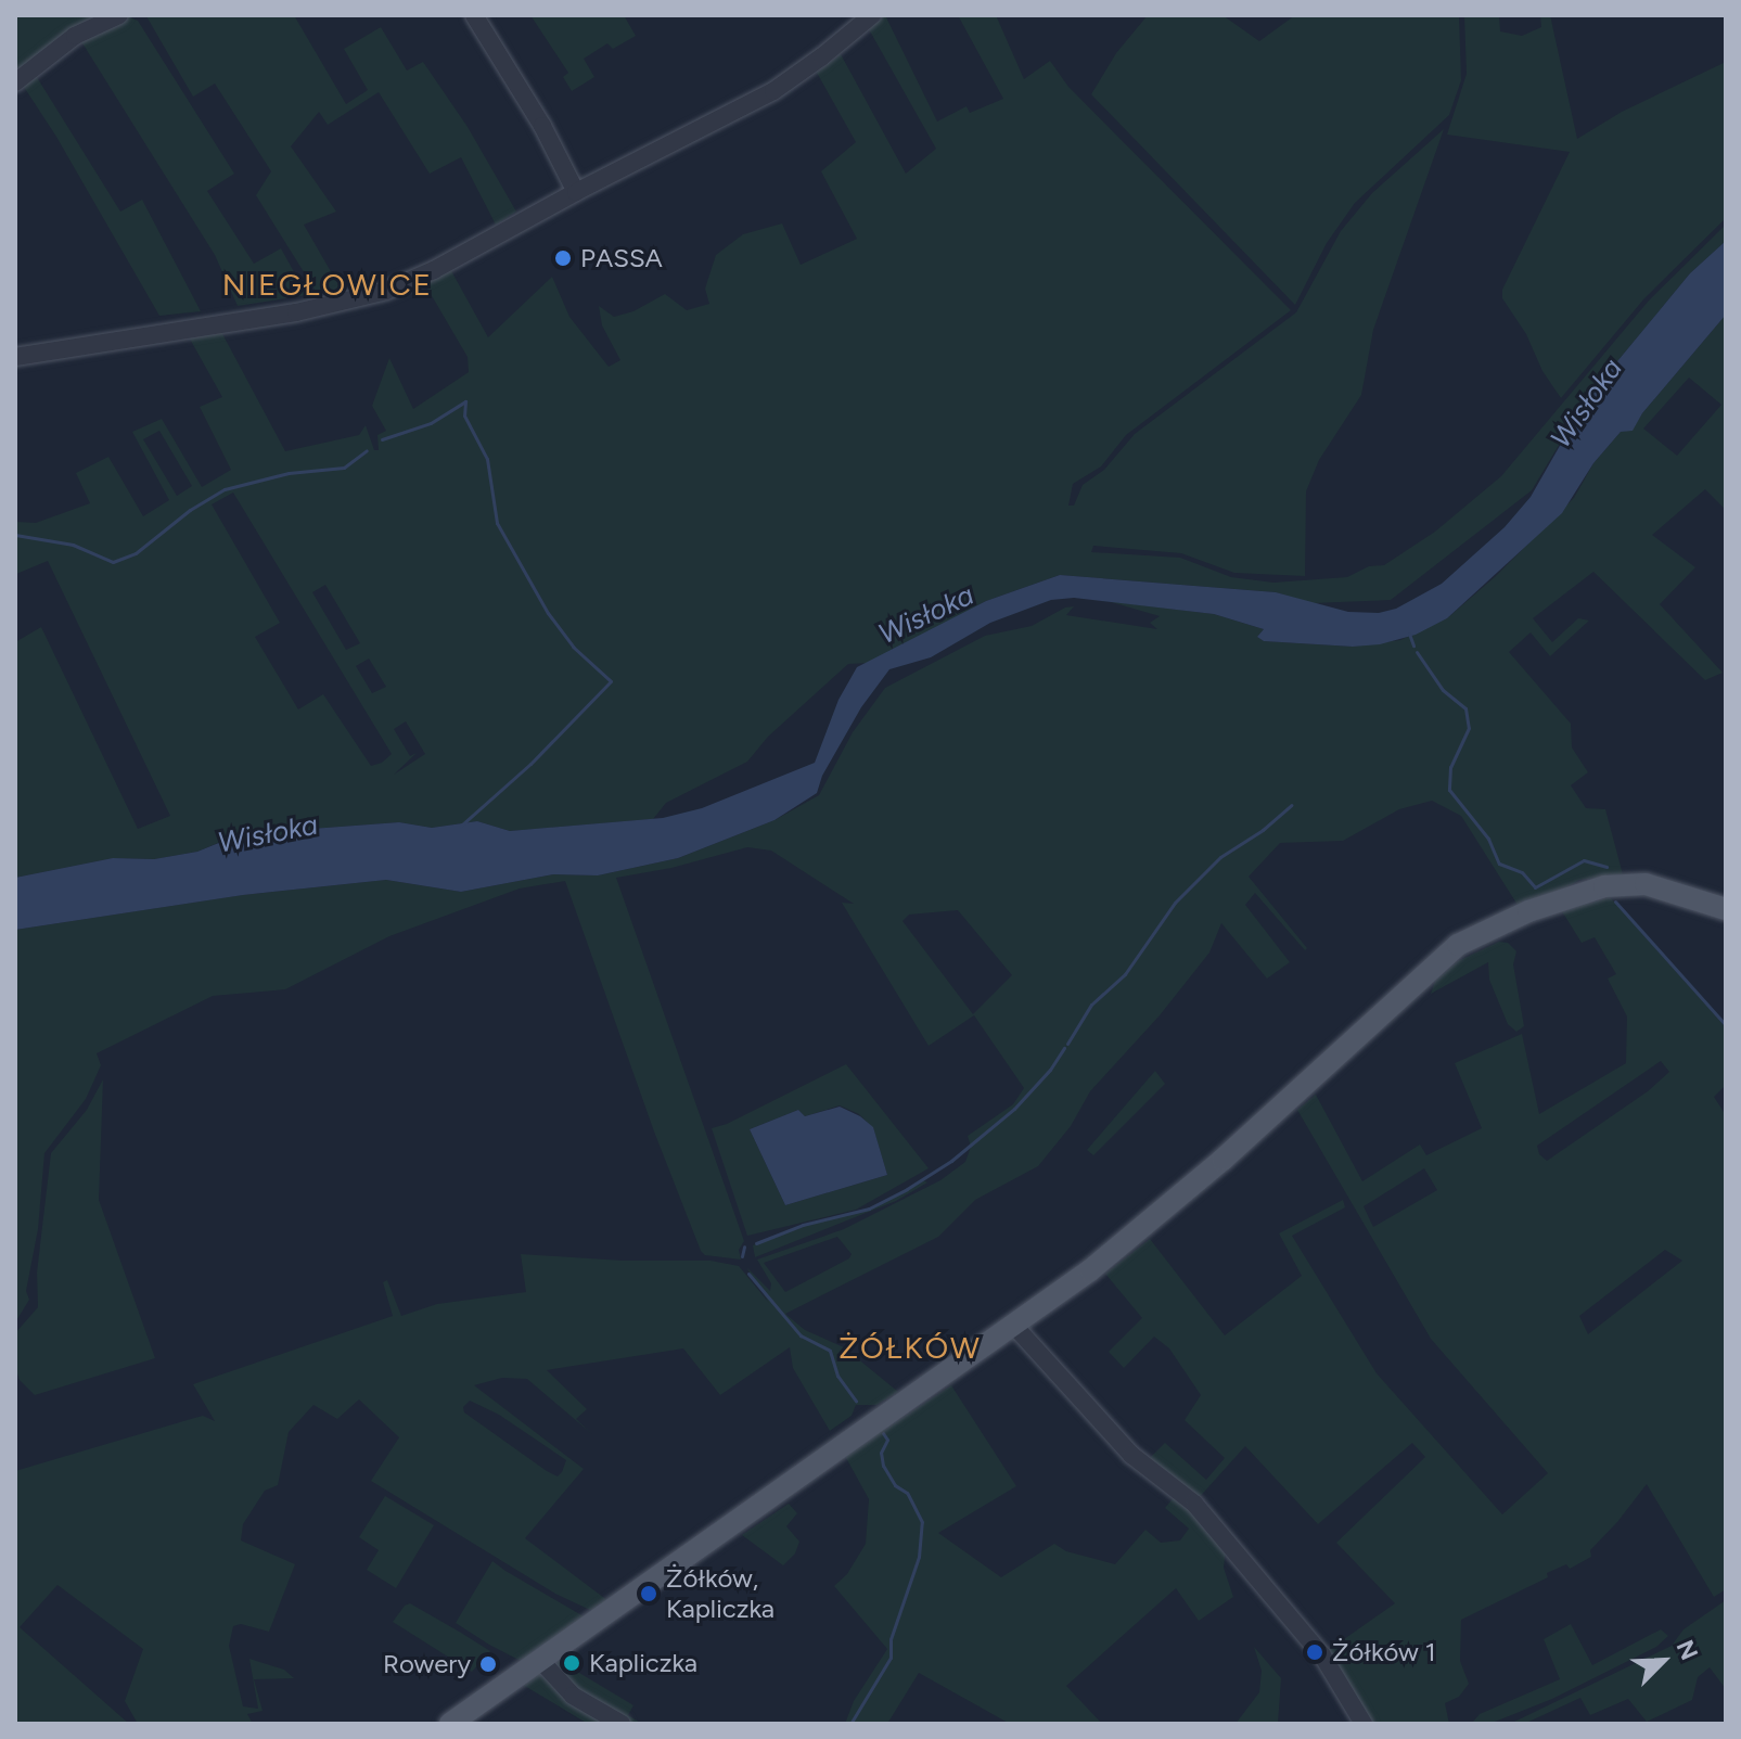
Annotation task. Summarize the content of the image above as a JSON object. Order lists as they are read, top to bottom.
{
  "districts": ["NIEGŁOWICE", "ŻÓŁKÓW"],
  "water": ["Wisłoka"],
  "places": [
    "PASSA",
    "Żółków, Kapliczka",
    "Żółków 1",
    "Kapliczka",
    "Rowery"
  ],
  "north": "top right"
}
